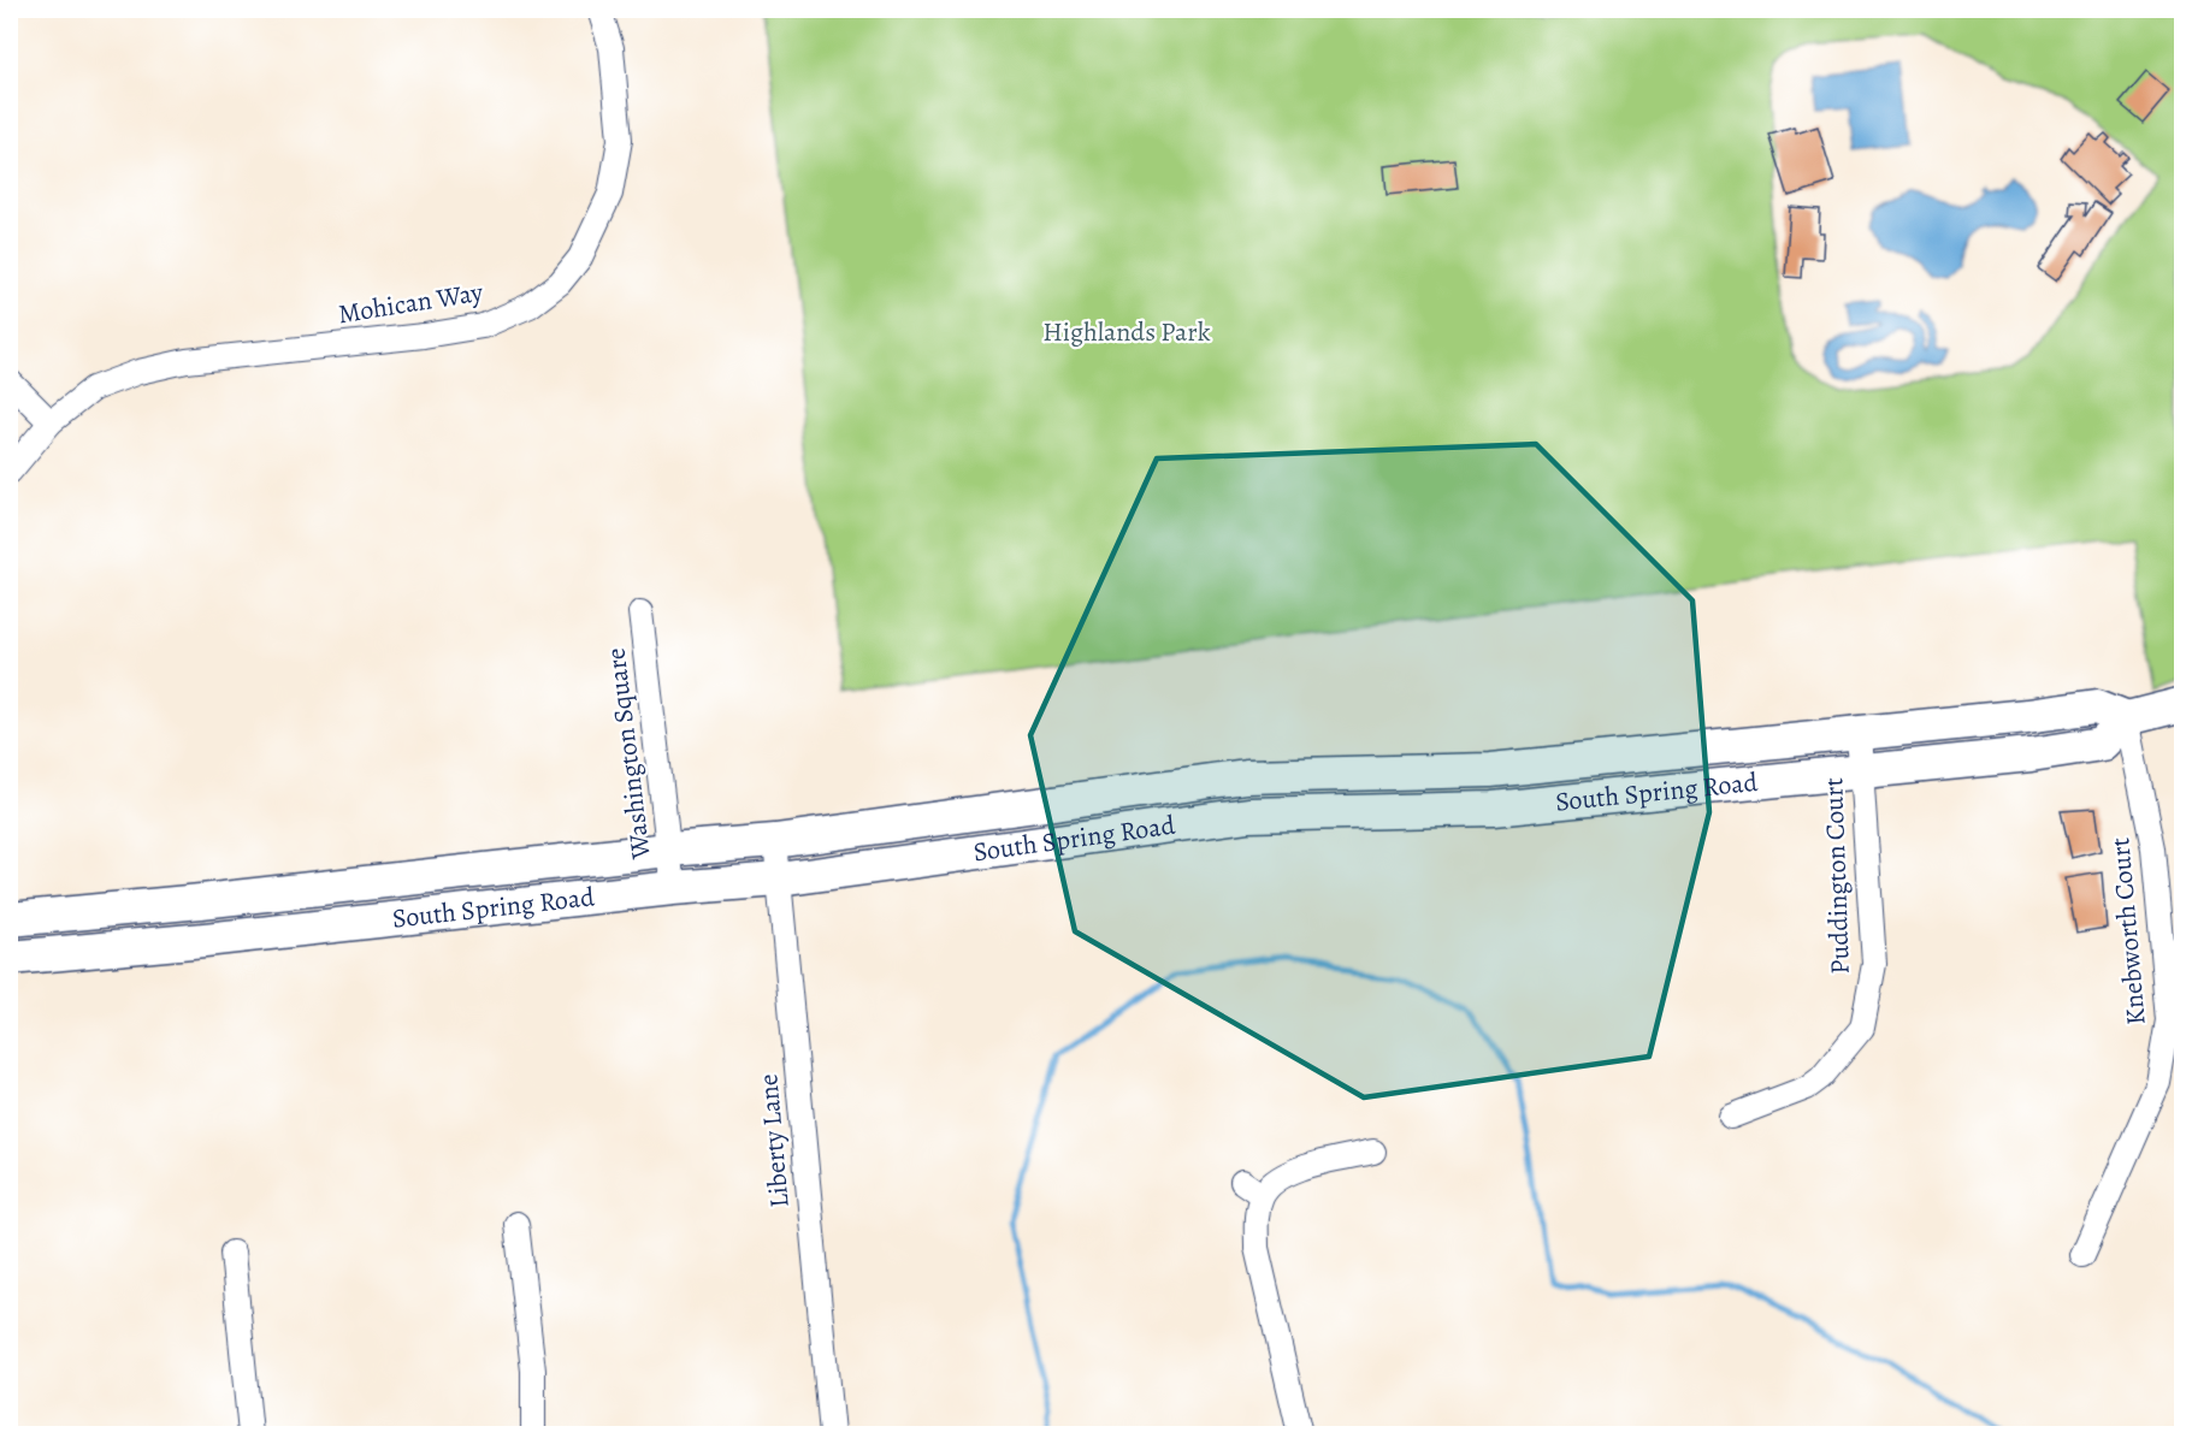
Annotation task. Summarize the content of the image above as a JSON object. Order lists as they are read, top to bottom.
{
  "streets": {
    "main road": ["South Spring Road"],
    "street": [
      "Mohican Way",
      "Washington Square",
      "Puddington Court",
      "Knebworth Court",
      "Liberty Lane"
    ]
  },
  "crossings": [
    ["Washington Square", "South Spring Road"],
    ["South Spring Road", "Puddington Court"],
    ["South Spring Road", "Knebworth Court"],
    ["South Spring Road", "Liberty Lane"]
  ],
  "parks": ["Highlands Park"]
}
